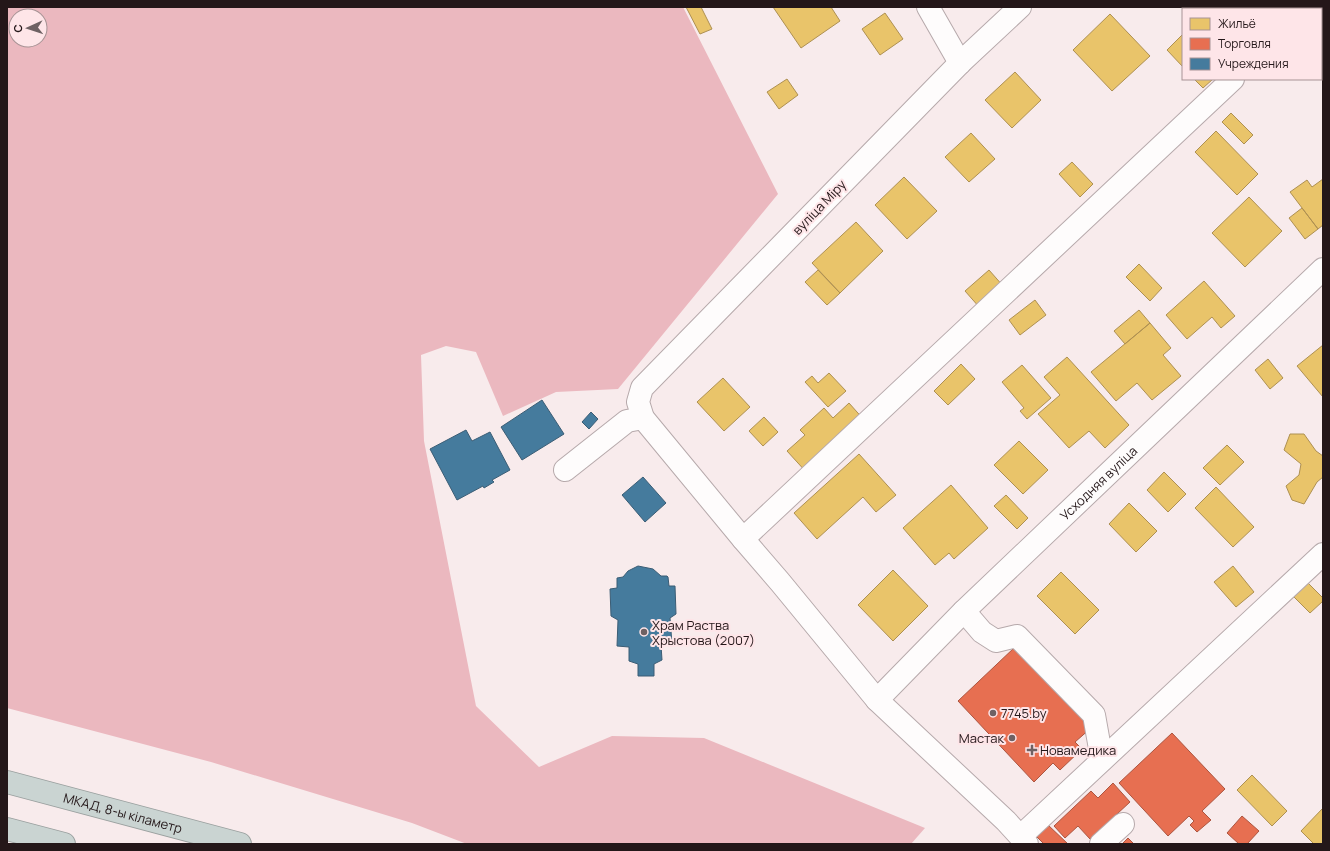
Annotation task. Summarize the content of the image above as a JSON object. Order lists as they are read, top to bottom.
{
  "streets": {
    "highway": ["МКАД, 8-ы кіламетр"],
    "street": ["вуліца Міру", "Усходняя вуліца"]
  },
  "places": {
    "other": ["Храм Раства Хрыстова (2007)", "7745.by", "Мастак"],
    "health": ["Новамедика"]
  },
  "legend": ["Жильё", "Торговля", "Учреждения"],
  "north": "left"
}
